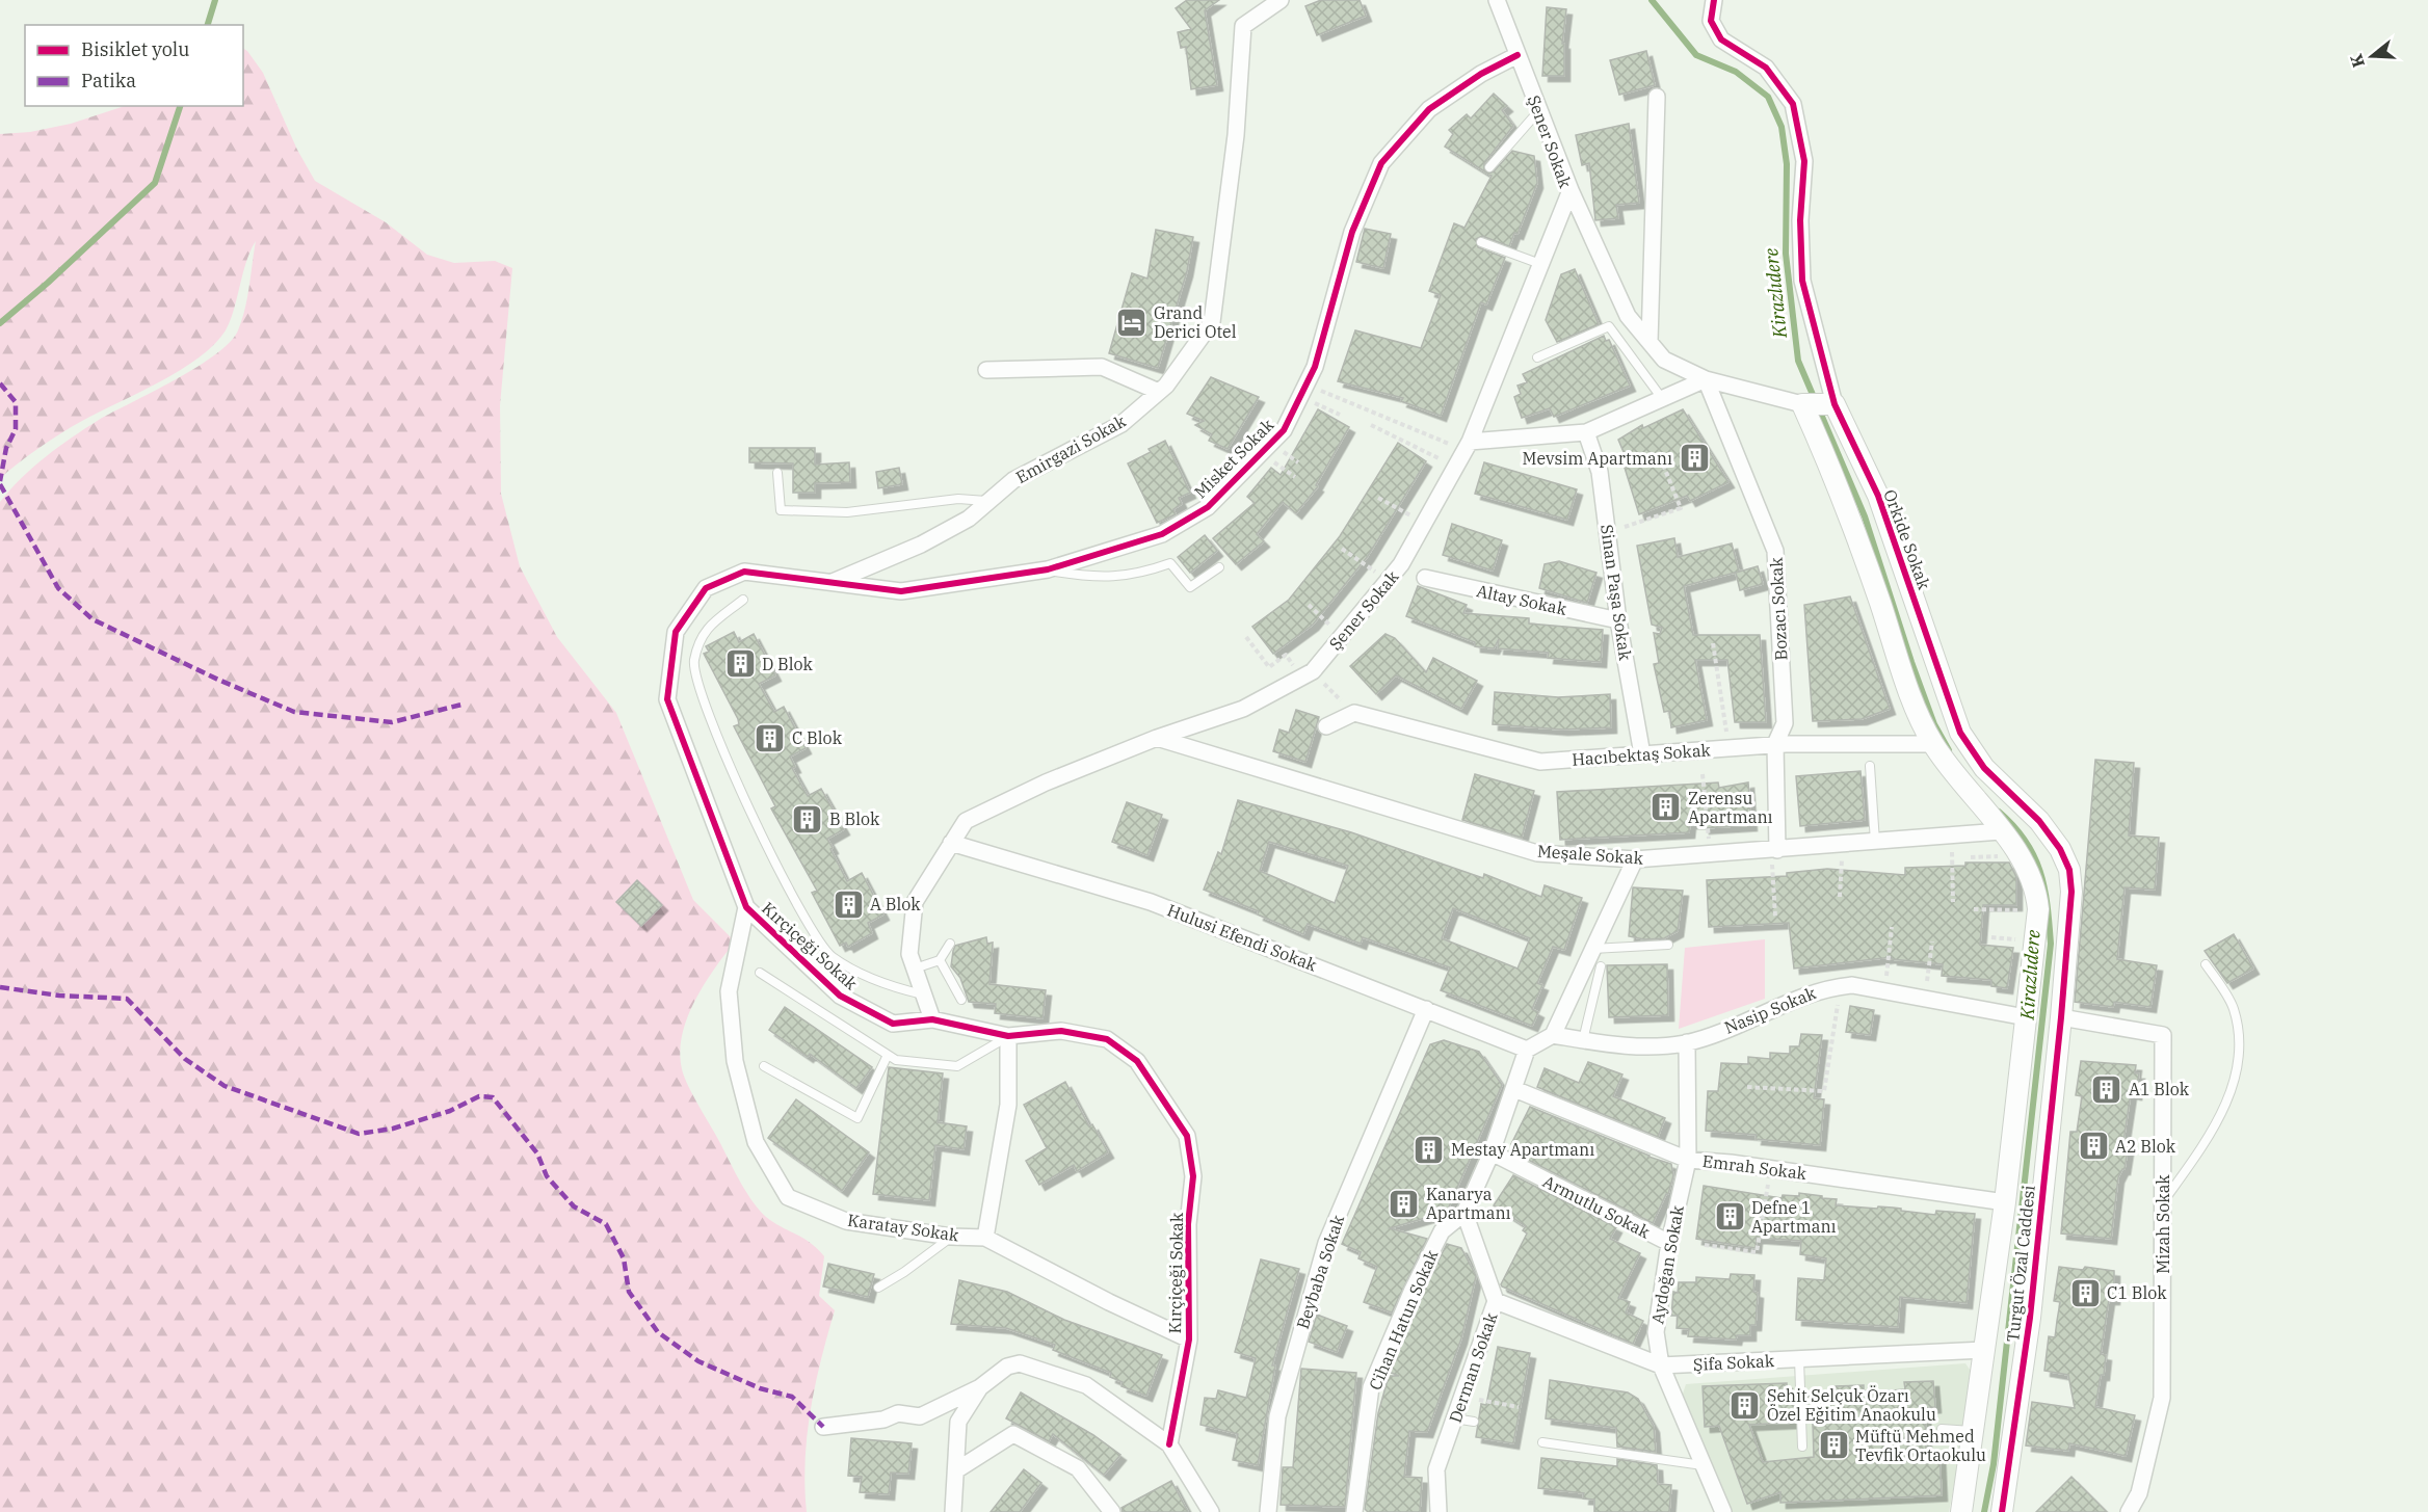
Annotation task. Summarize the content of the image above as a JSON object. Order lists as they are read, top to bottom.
{
  "streets": {
    "street": [
      "Şener Sokak",
      "Emirgazi Sokak",
      "Misket Sokak",
      "Orkide Sokak",
      "Sinan Paşa Sokak",
      "Altay Sokak",
      "Bozacı Sokak",
      "Hacıbektaş Sokak",
      "Meşale Sokak",
      "Hulusi Efendi Sokak",
      "Kırçiçeği Sokak",
      "Nasip Sokak",
      "Emrah Sokak",
      "Armutlu Sokak",
      "Mizah Sokak",
      "Karatay Sokak",
      "Turgut Özal Caddesi",
      "Aydoğan Sokak",
      "Beybaba Sokak",
      "Cihan Hatun Sokak",
      "Şifa Sokak",
      "Derman Sokak"
    ]
  },
  "crossings": [
    ["Şener Sokak", "Misket Sokak"],
    ["Şener Sokak", "Meşale Sokak"],
    ["Şener Sokak", "Hulusi Efendi Sokak"],
    ["Şener Sokak", "Kırçiçeği Sokak"],
    ["Emirgazi Sokak", "Misket Sokak"],
    ["Emirgazi Sokak", "Kırçiçeği Sokak"],
    ["Misket Sokak", "Kırçiçeği Sokak"],
    ["Orkide Sokak", "Mizah Sokak"],
    ["Orkide Sokak", "Turgut Özal Caddesi"],
    ["Sinan Paşa Sokak", "Altay Sokak"],
    ["Sinan Paşa Sokak", "Hacıbektaş Sokak"],
    ["Bozacı Sokak", "Hacıbektaş Sokak"],
    ["Bozacı Sokak", "Meşale Sokak"],
    ["Meşale Sokak", "Turgut Özal Caddesi"],
    ["Hulusi Efendi Sokak", "Beybaba Sokak"],
    ["Kırçiçeği Sokak", "Karatay Sokak"],
    ["Nasip Sokak", "Turgut Özal Caddesi"],
    ["Nasip Sokak", "Aydoğan Sokak"],
    ["Emrah Sokak", "Turgut Özal Caddesi"],
    ["Emrah Sokak", "Aydoğan Sokak"],
    ["Armutlu Sokak", "Aydoğan Sokak"],
    ["Mizah Sokak", "Turgut Özal Caddesi"],
    ["Turgut Özal Caddesi", "Şifa Sokak"],
    ["Aydoğan Sokak", "Şifa Sokak"],
    ["Cihan Hatun Sokak", "Derman Sokak"],
    ["Şifa Sokak", "Derman Sokak"]
  ],
  "water": ["Kirazlıdere"],
  "places": {
    "hotel": ["Grand Derici Otel"],
    "building": [
      "Mevsim Apartmanı",
      "D Blok",
      "C Blok",
      "Zerensu Apartmanı",
      "B Blok",
      "A Blok",
      "A1 Blok",
      "A2 Blok",
      "Mestay Apartmanı",
      "Kanarya Apartmanı",
      "Defne 1 Apartmanı",
      "C1 Blok",
      "Şehit Selçuk Özarı Özel Eğitim Anaokulu",
      "Müftü Mehmed Tevfik Ortaokulu"
    ]
  },
  "legend": ["Bisiklet yolu", "Patika"],
  "north": "left"
}
